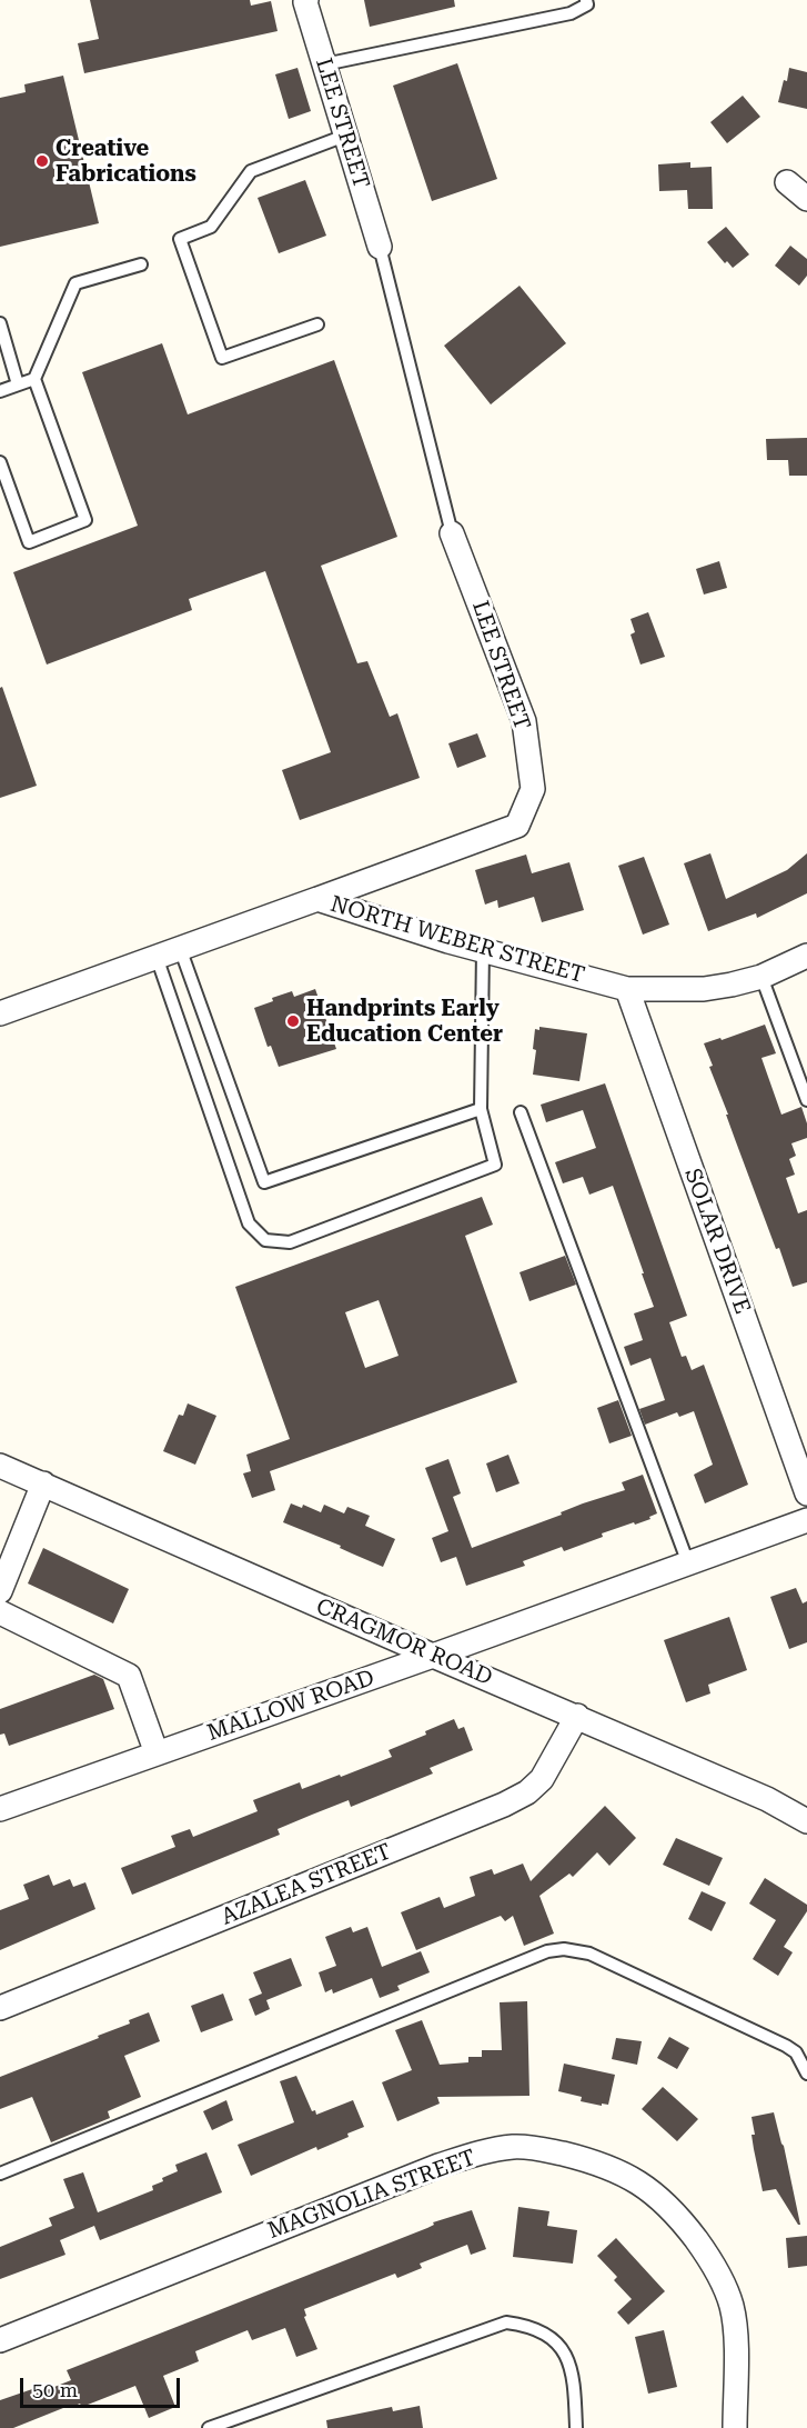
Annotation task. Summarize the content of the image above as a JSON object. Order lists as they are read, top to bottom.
{
  "streets": {
    "street": [
      "LEE STREET",
      "NORTH WEBER STREET",
      "SOLAR DRIVE",
      "CRAGMOR ROAD",
      "MALLOW ROAD",
      "AZALEA STREET",
      "MAGNOLIA STREET"
    ]
  },
  "crossings": [
    ["LEE STREET", "NORTH WEBER STREET"],
    ["NORTH WEBER STREET", "SOLAR DRIVE"],
    ["CRAGMOR ROAD", "MALLOW ROAD"],
    ["CRAGMOR ROAD", "AZALEA STREET"]
  ],
  "places": ["Creative Fabrications", "Handprints Early Education Center"],
  "scale_bar": "50 m"
}
